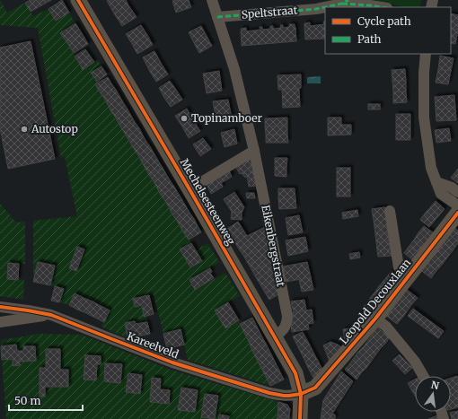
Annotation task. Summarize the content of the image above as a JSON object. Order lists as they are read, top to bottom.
{
  "streets": {
    "street": [
      "Speltstraat",
      "Mechelsesteenweg",
      "Eikenbergstraat",
      "Leopold Decouxlaan",
      "Kareelveld"
    ]
  },
  "crossings": [
    ["Speltstraat", "Eikenbergstraat"],
    ["Mechelsesteenweg", "Eikenbergstraat"],
    ["Mechelsesteenweg", "Leopold Decouxlaan"],
    ["Mechelsesteenweg", "Kareelveld"],
    ["Leopold Decouxlaan", "Kareelveld"]
  ],
  "places": ["Topinamboer", "Autostop"],
  "legend": ["Cycle path", "Path"],
  "scale_bar": "50 m",
  "north": "top"
}
